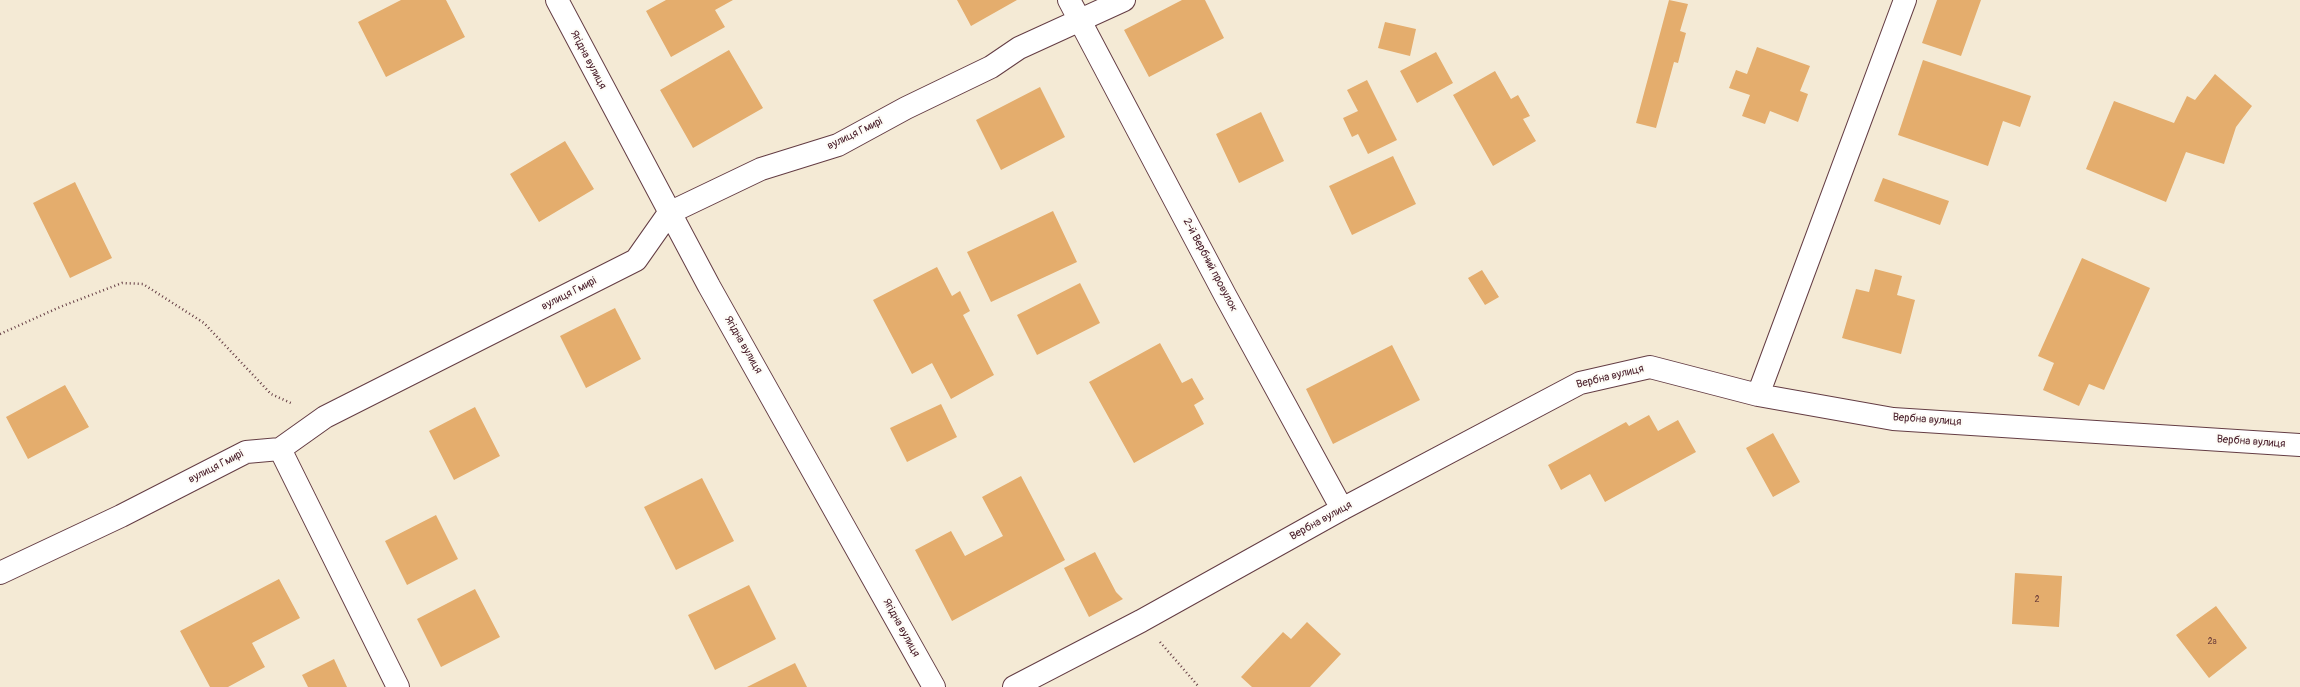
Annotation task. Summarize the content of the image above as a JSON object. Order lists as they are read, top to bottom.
{
  "streets": {
    "street": [
      "Ягідна вулиця",
      "вулиця Гмирі",
      "2-й Вербний провулок",
      "Вербна вулиця"
    ]
  },
  "crossings": [
    ["Ягідна вулиця", "вулиця Гмирі"],
    ["вулиця Гмирі", "2-й Вербний провулок"],
    ["2-й Вербний провулок", "Вербна вулиця"]
  ],
  "house_numbers": ["2", "2а"]
}
